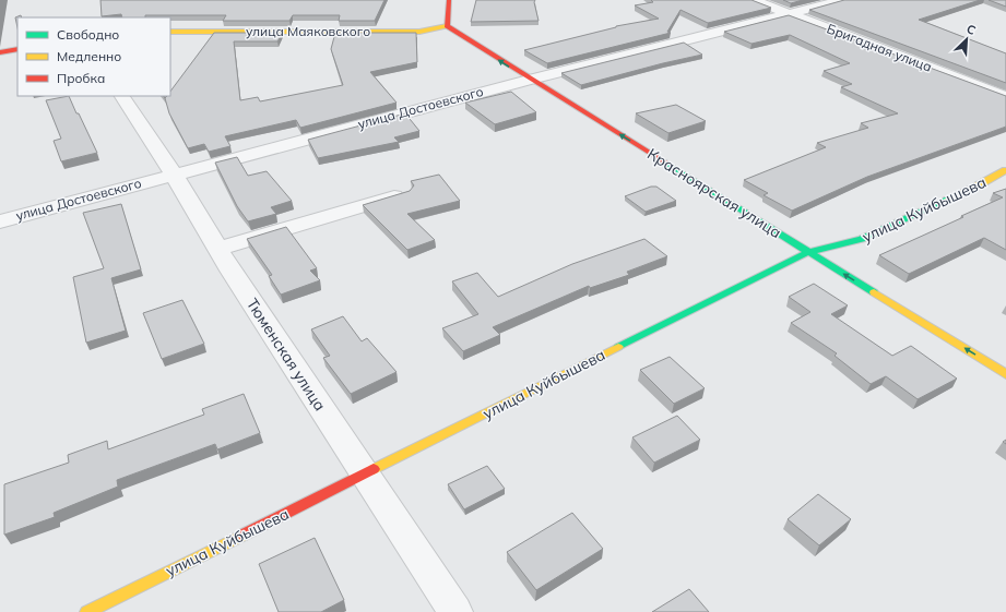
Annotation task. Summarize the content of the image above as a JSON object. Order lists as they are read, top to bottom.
{
  "streets": {
    "street": [
      "улица Маяковского",
      "Бригадная улица",
      "улица Достоевского",
      "Красноярская улица",
      "улица Куйбышева",
      "Тюменская улица"
    ]
  },
  "crossings": [
    ["улица Маяковского", "Красноярская улица"],
    ["Бригадная улица", "улица Достоевского"],
    ["улица Достоевского", "Красноярская улица"],
    ["улица Достоевского", "Тюменская улица"],
    ["Красноярская улица", "улица Куйбышева"],
    ["улица Куйбышева", "Тюменская улица"]
  ],
  "one_way": ["Красноярская улица"],
  "legend": ["Свободно", "Медленно", "Пробка"],
  "north": "top right"
}
